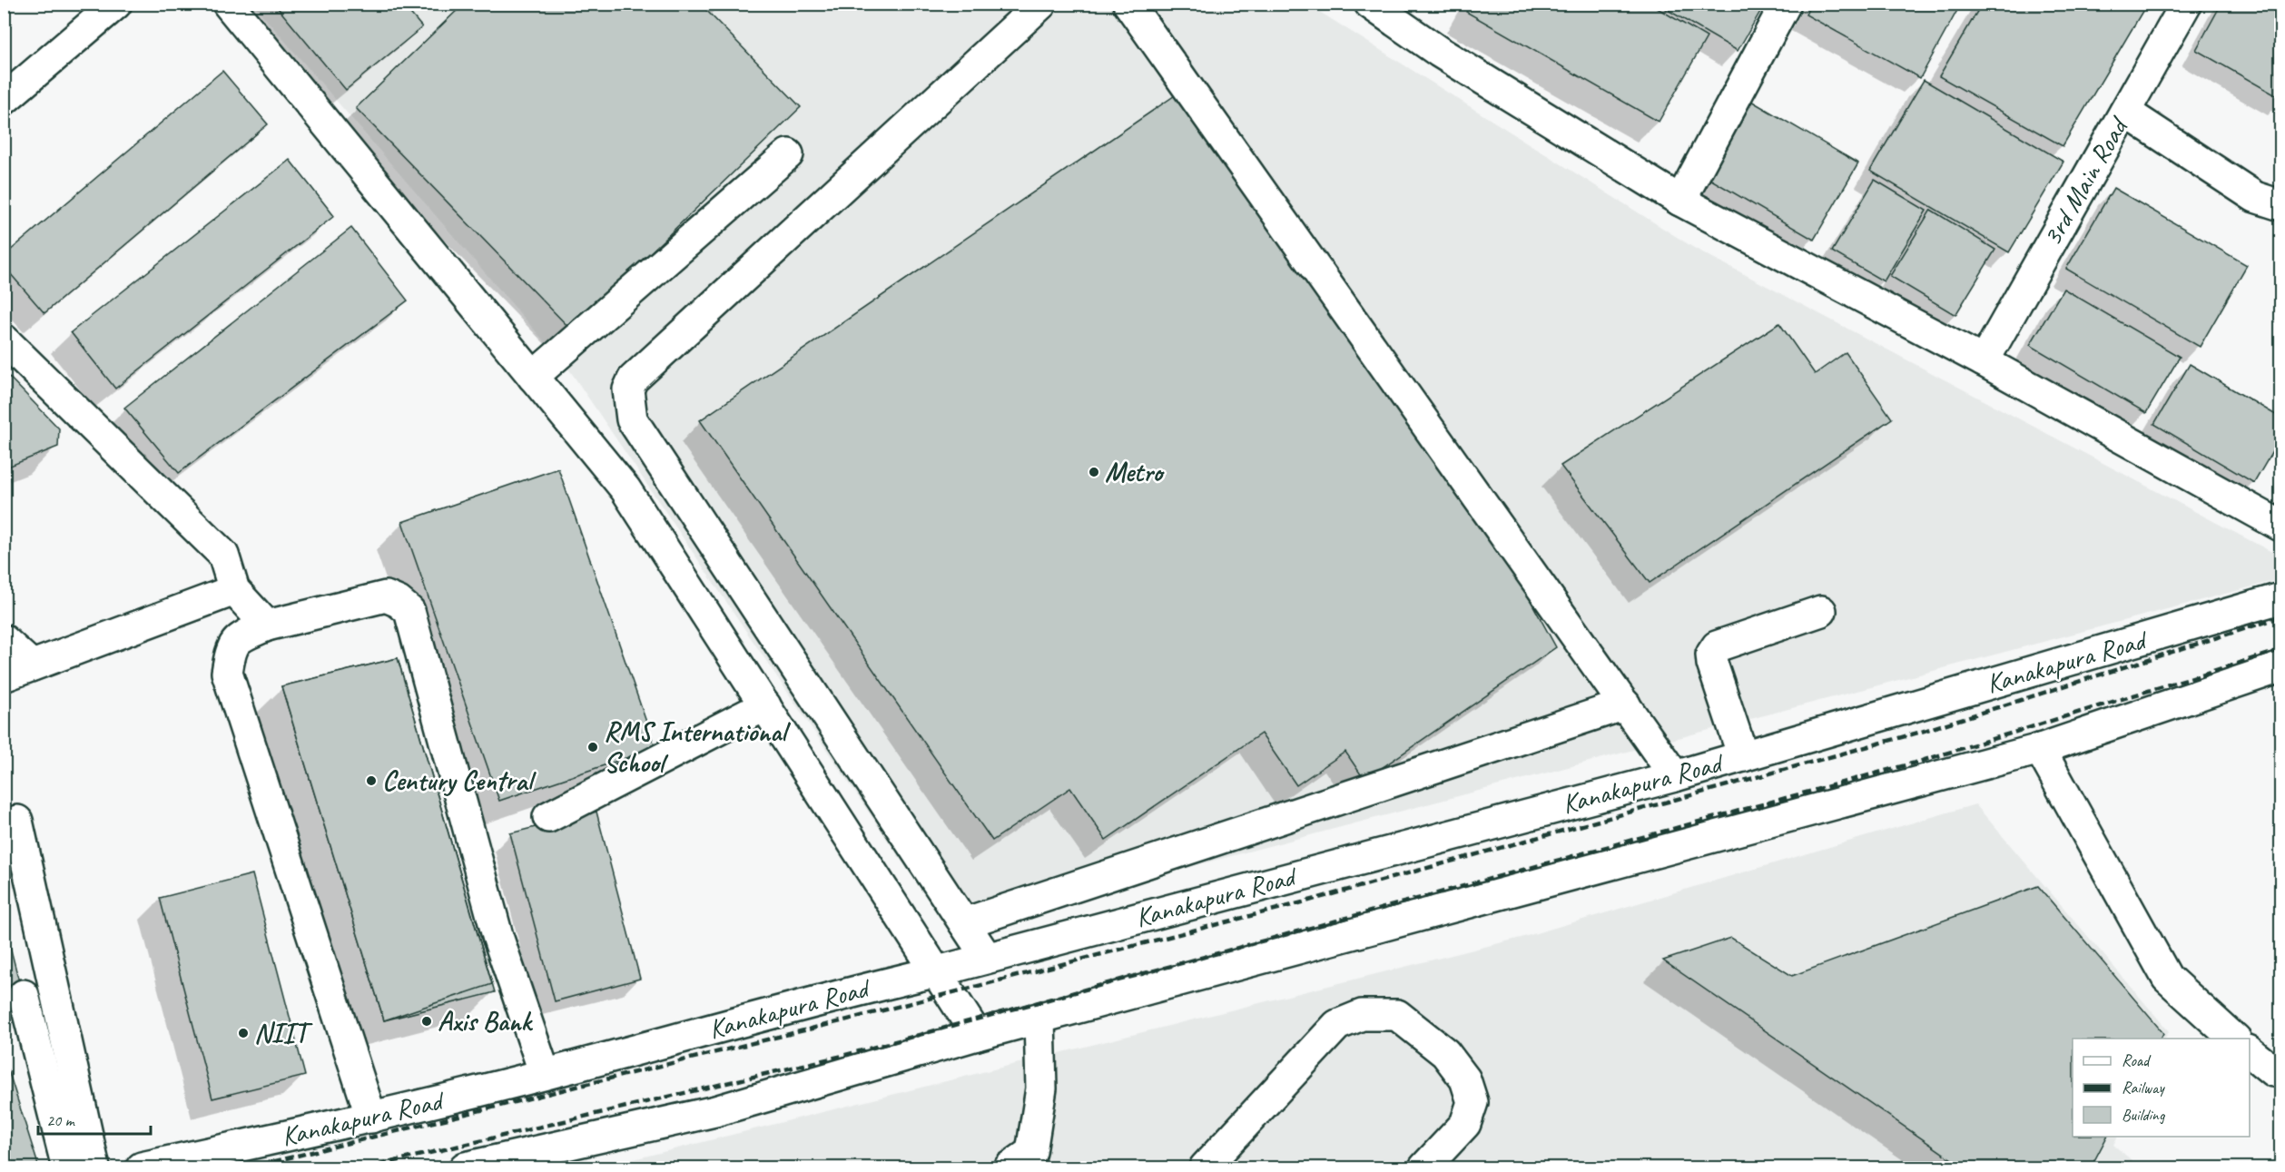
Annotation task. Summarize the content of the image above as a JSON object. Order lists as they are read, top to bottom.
{
  "streets": {
    "main road": ["3rd Main Road", "Kanakapura Road"]
  },
  "places": [
    "Metro",
    "RMS International School",
    "Century Central",
    "Axis Bank",
    "NIIT"
  ],
  "legend": ["Road", "Railway", "Building"],
  "scale_bar": "20 m"
}
